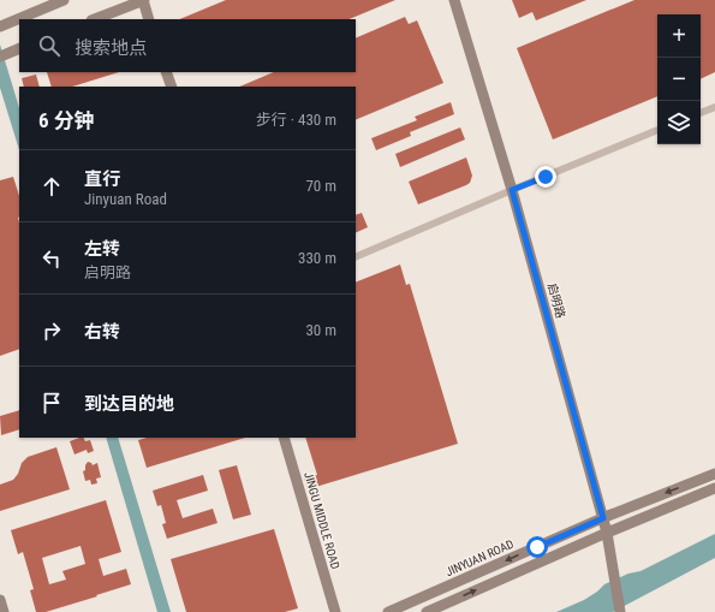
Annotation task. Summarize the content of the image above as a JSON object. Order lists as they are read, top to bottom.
{
  "streets": {
    "street": ["启明路", "JINGU MIDDLE ROAD", "JINYUAN ROAD"]
  },
  "crossings": [
    ["启明路", "JINYUAN ROAD"]
  ],
  "page": {
    "map_buttons": ["+", "−"],
    "search": "搜索地点",
    "heading": ["6 分钟", "步行 · 430 m"],
    "list": [
      ["直行", "Jinyuan Road", "70 m"],
      ["左转", "启明路", "330 m"],
      ["右转", "30 m"],
      "到达目的地"
    ]
  }
}
